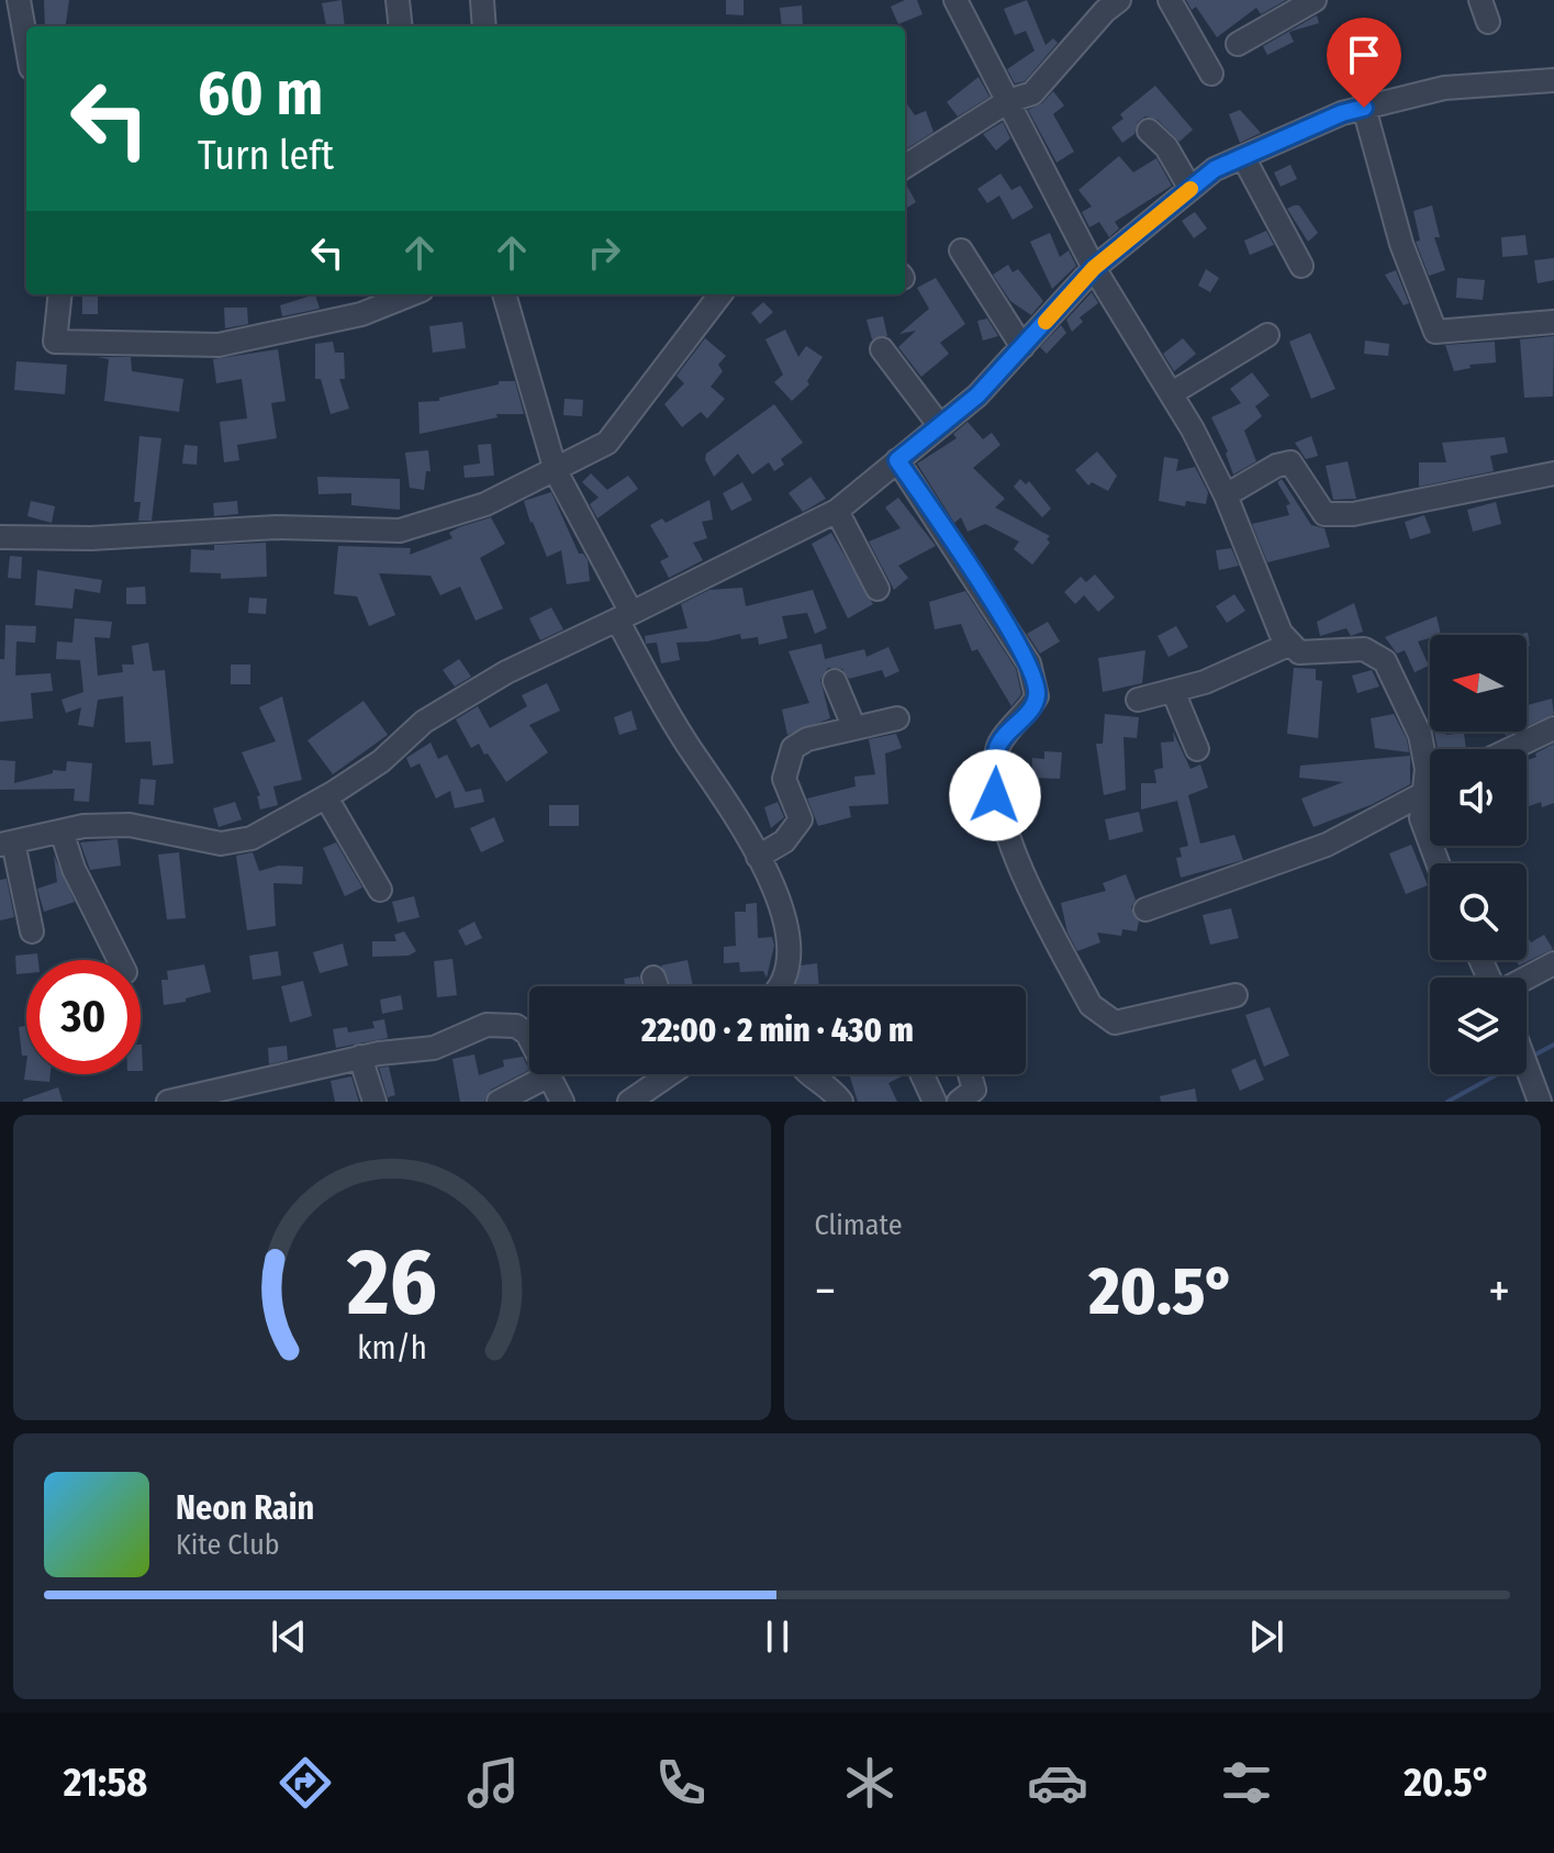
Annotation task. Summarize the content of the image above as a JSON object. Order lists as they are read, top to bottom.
{
  "north": "left",
  "page": {
    "turn": ["60 m", "Turn left"],
    "limit": "30",
    "trip": "22:00 · 2 min · 430 m",
    "tile": "Climate",
    "heat": ["−", "20.5°", "+"],
    "song": ["Neon Rain", "Kite Club"],
    "tabs": ["21:58", "20.5°"],
    "gauge": ["26", "km/h"]
  }
}
